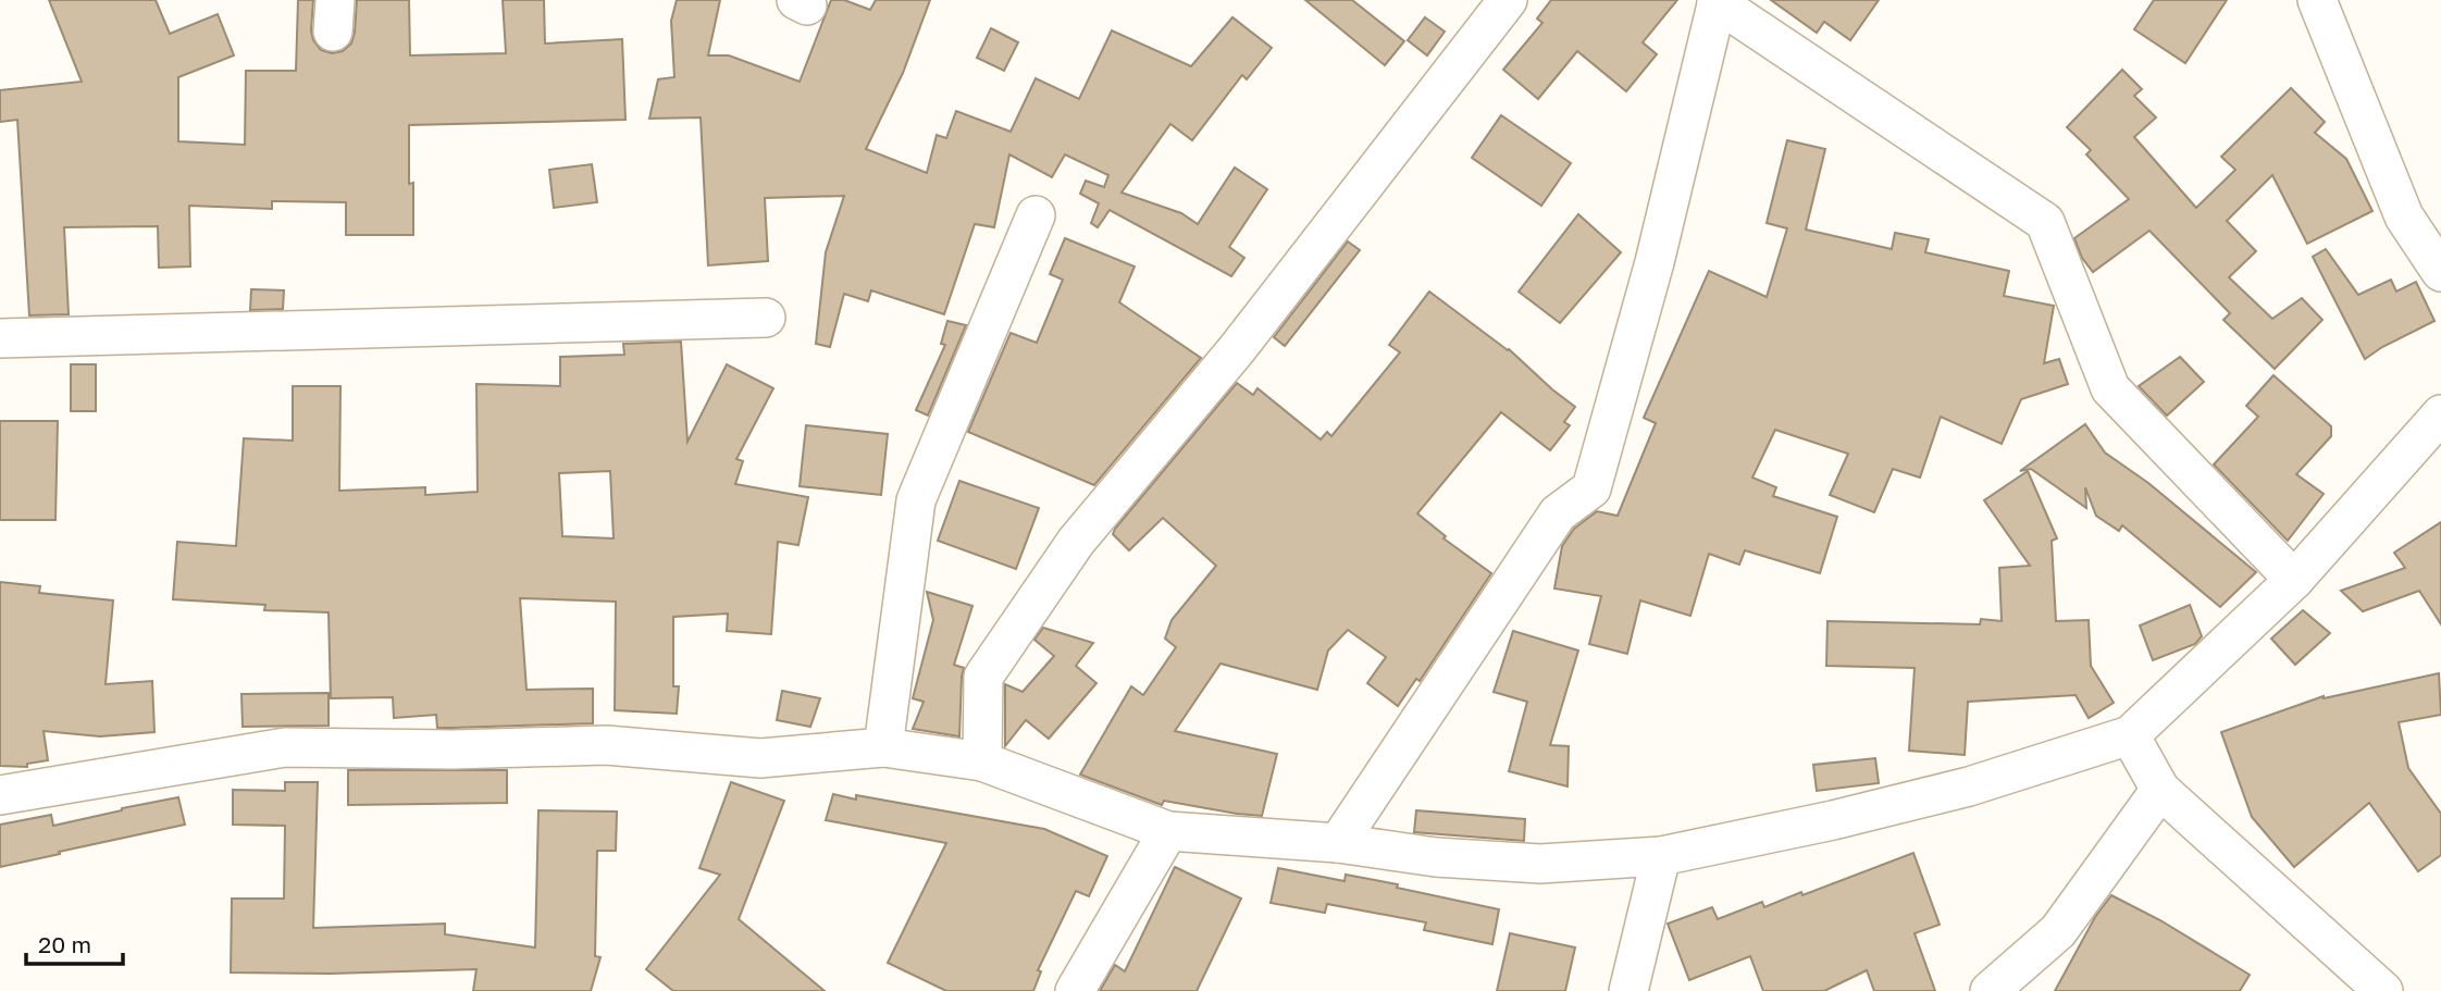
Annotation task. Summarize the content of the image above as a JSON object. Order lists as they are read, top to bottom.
{
  "scale_bar": "20 m"
}
